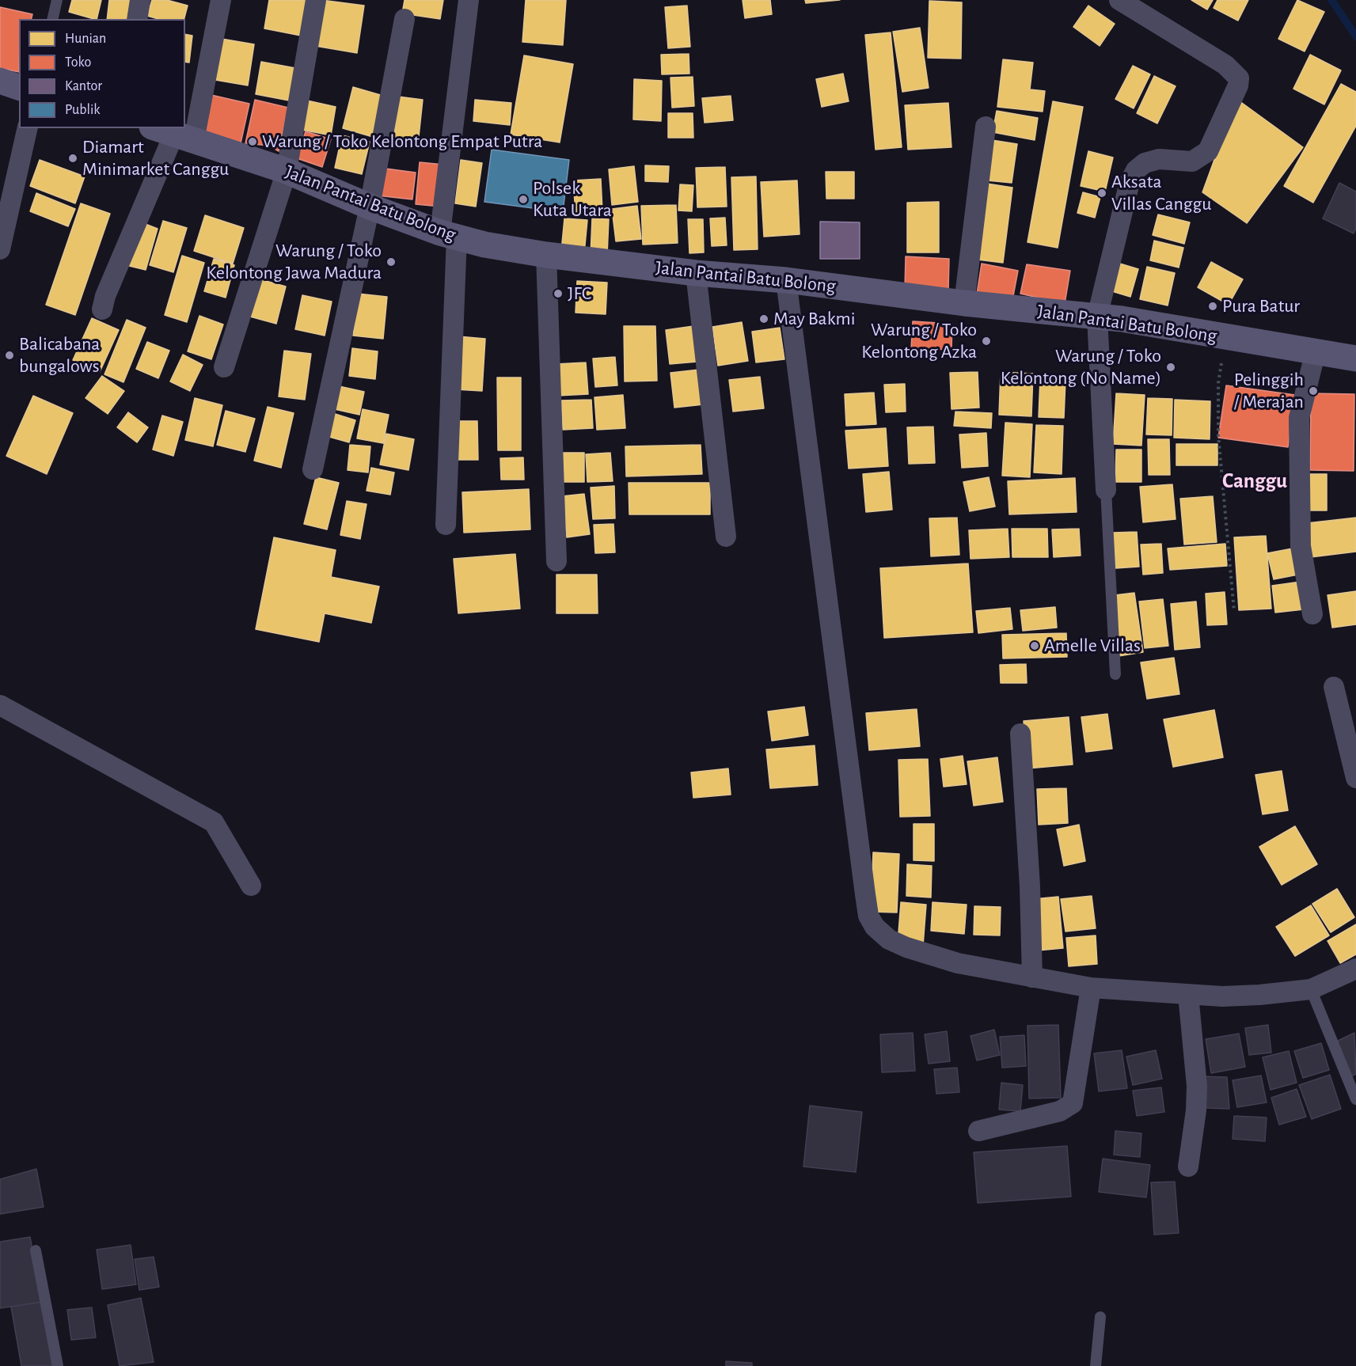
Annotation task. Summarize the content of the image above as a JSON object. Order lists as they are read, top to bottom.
{
  "streets": {
    "street": ["Jalan Pantai Batu Bolong"]
  },
  "districts": ["Canggu"],
  "places": [
    "Warung / Toko Kelontong Empat Putra",
    "Diamart Minimarket Canggu",
    "Aksata Villas Canggu",
    "Polsek Kuta Utara",
    "Warung / Toko Kelontong Jawa Madura",
    "JFC",
    "Pura Batur",
    "May Bakmi",
    "Warung / Toko Kelontong Azka",
    "Balicabana bungalows",
    "Warung / Toko Kelontong (No Name)",
    "Pelinggih / Merajan",
    "Amelle Villas"
  ],
  "legend": [
    "Hunian",
    "Toko",
    "Kantor",
    "Publik"
  ]
}
